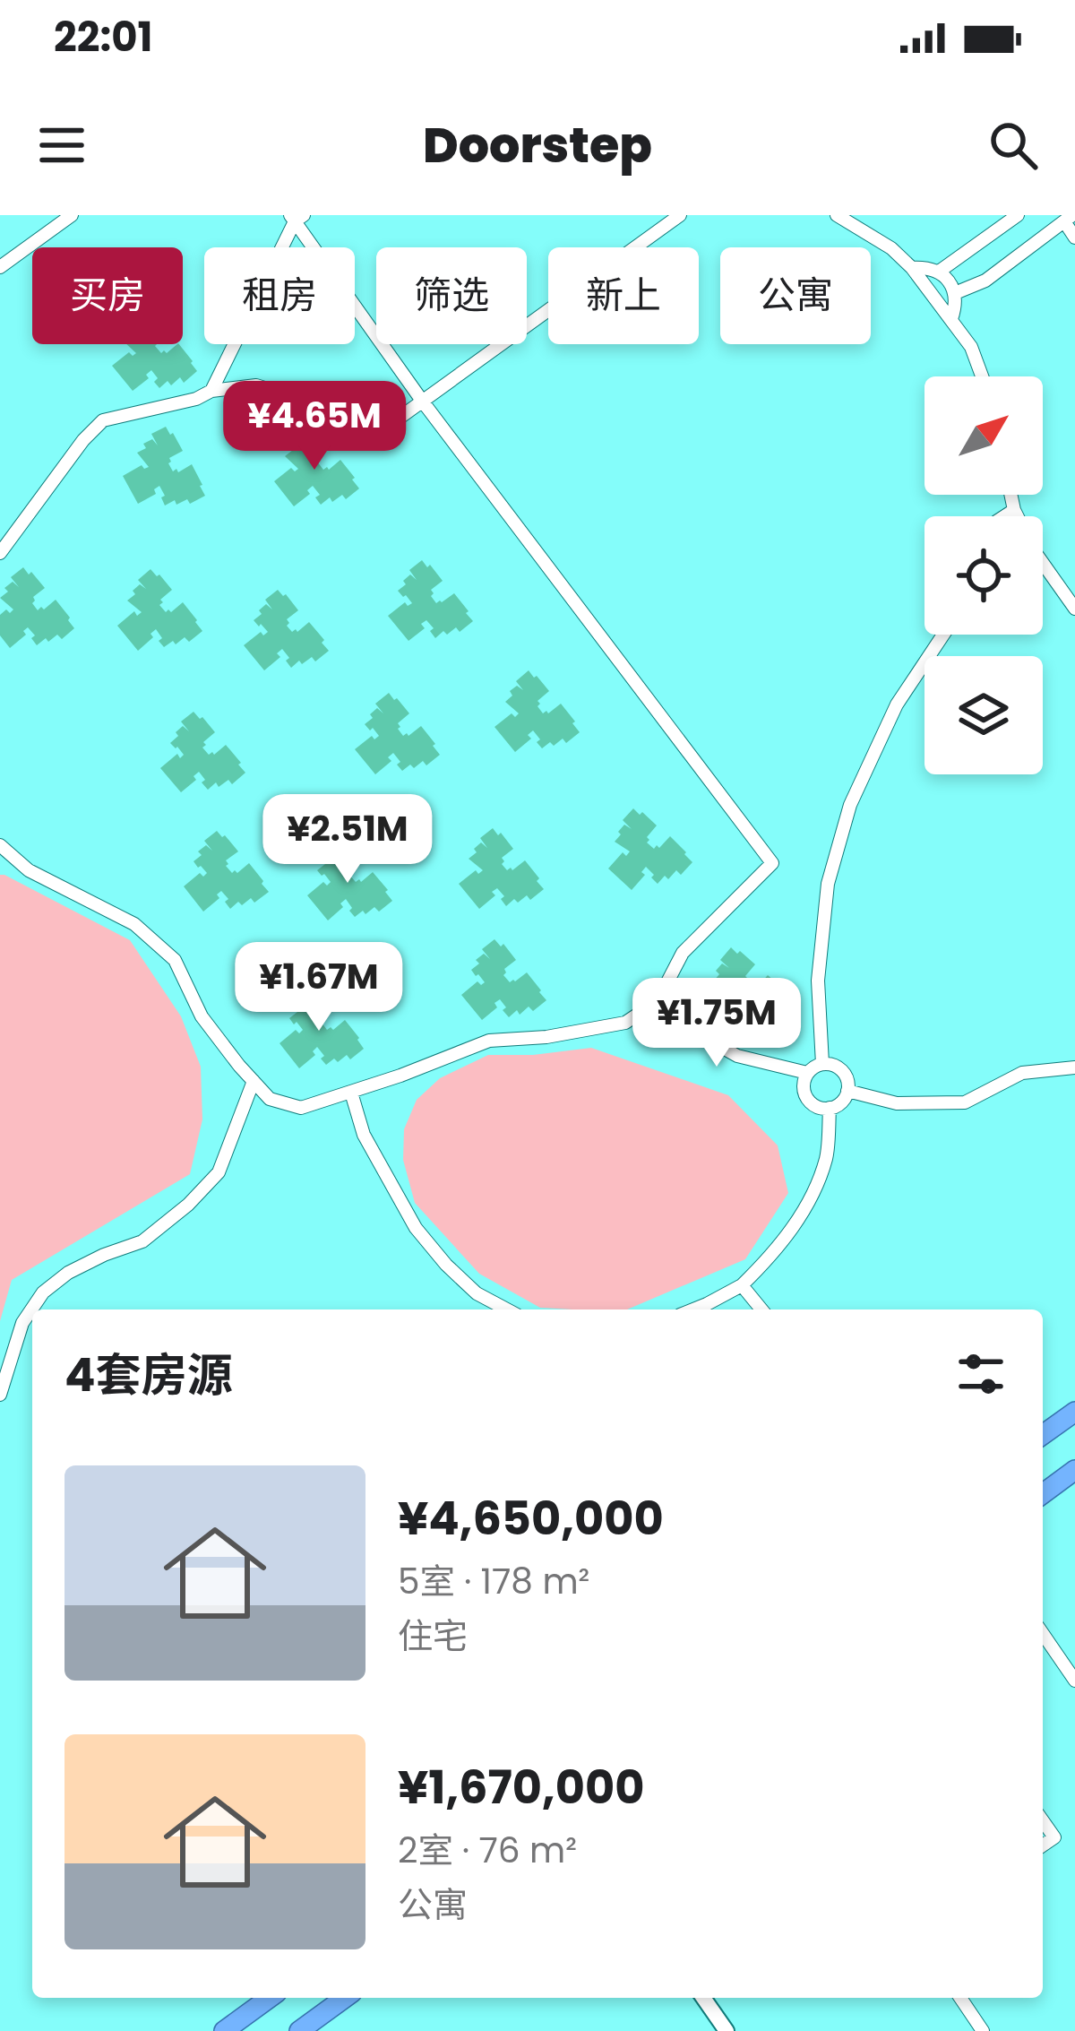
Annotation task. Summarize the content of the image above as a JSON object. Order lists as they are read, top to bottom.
{
  "north": "top right",
  "page": {
    "status": "22:01",
    "header": "Doorstep",
    "chip": [
      "买房",
      "租房",
      "筛选",
      "新上",
      "公寓"
    ],
    "price": [
      "¥4.65M",
      "¥2.51M",
      "¥1.67M",
      "¥1.75M"
    ],
    "heading": "4套房源",
    "list": [
      {
        "name": "¥4,650,000",
        "note": "5室 · 178 m² · 住宅"
      },
      {
        "name": "¥1,670,000",
        "note": "2室 · 76 m² · 公寓"
      }
    ]
  }
}
